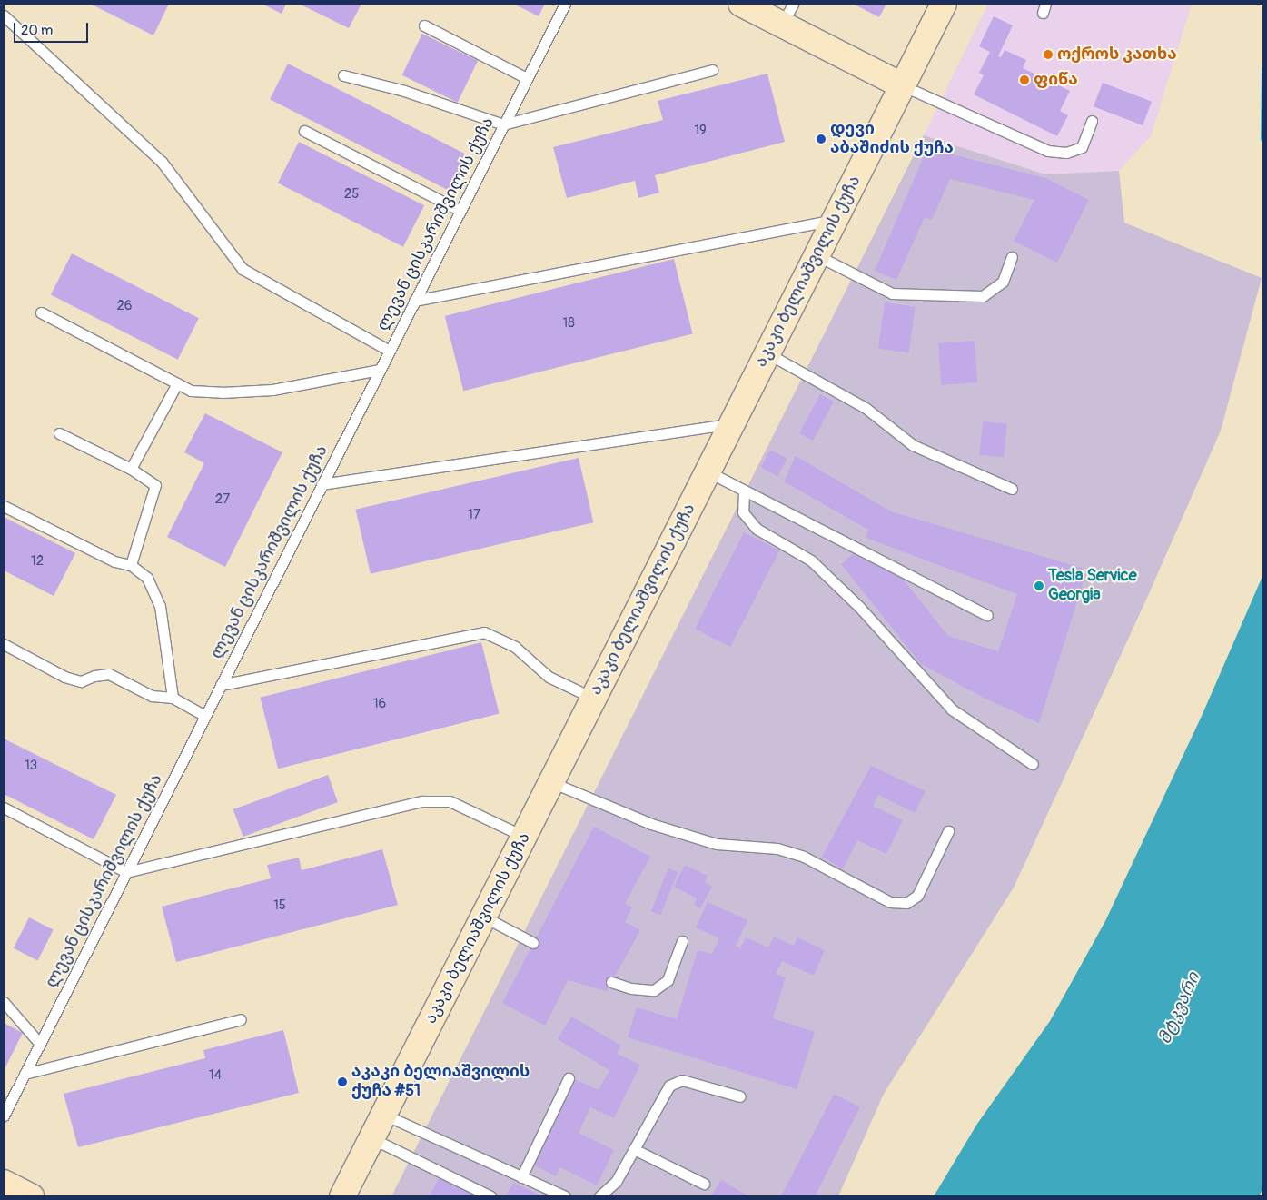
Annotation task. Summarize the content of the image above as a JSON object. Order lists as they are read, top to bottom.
{
  "streets": {
    "main road": ["აკაკი ბელიაშვილის ქუჩა"],
    "lane": ["ლევან ცისკარიშვილის ქუჩა"]
  },
  "water": ["მტკვარი"],
  "places": [
    "ოქროს კათხა",
    "ფიწა",
    "დევი აბაშიძის ქუჩა",
    "Tesla Service Georgia",
    "აკაკი ბელიაშვილის ქუჩა #51"
  ],
  "house_numbers": [
    "19",
    "25",
    "26",
    "18",
    "27",
    "17",
    "12",
    "16",
    "13",
    "15",
    "14"
  ],
  "scale_bar": "20 m"
}
